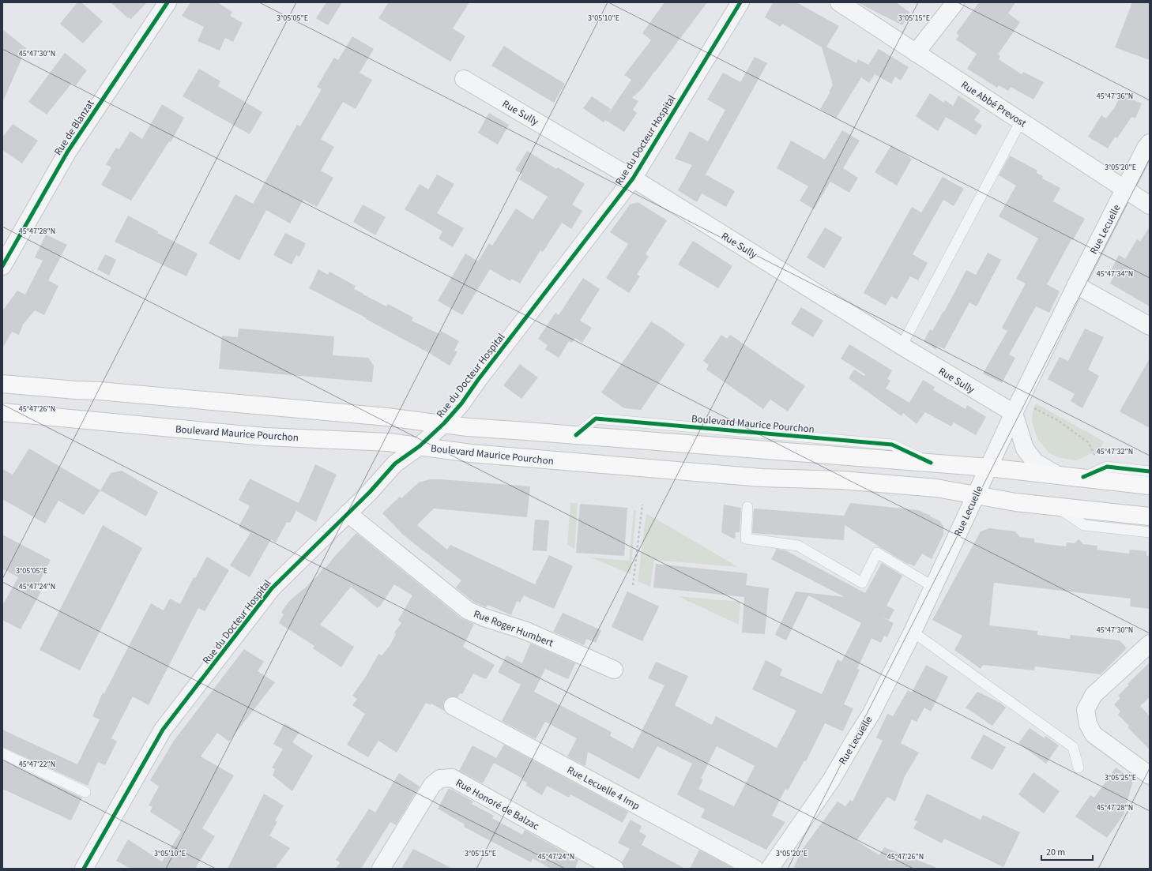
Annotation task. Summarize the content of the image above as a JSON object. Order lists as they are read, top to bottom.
{
  "streets": {
    "main road": ["Boulevard Maurice Pourchon"],
    "street": [
      "Rue Abbé Prevost",
      "Rue Sully",
      "Rue de Blanzat",
      "Rue du Docteur Hospital",
      "Rue Lecuelle",
      "Rue Roger Humbert",
      "Rue Lecuelle 4 Imp",
      "Rue Honoré de Balzac"
    ]
  },
  "crossings": [
    ["Rue Abbé Prevost", "Rue Lecuelle"],
    ["Rue Sully", "Rue du Docteur Hospital"],
    ["Rue Sully", "Rue Lecuelle"],
    ["Rue du Docteur Hospital", "Boulevard Maurice Pourchon"],
    ["Rue du Docteur Hospital", "Rue Roger Humbert"],
    ["Rue Lecuelle", "Boulevard Maurice Pourchon"]
  ],
  "scale_bar": "20 m",
  "coordinates": [
    "3°05'05\"E",
    "3°05'10\"E",
    "3°05'15\"E",
    "45°47'30\"N",
    "45°47'36\"N",
    "3°05'20\"E",
    "45°47'28\"N",
    "45°47'34\"N",
    "45°47'26\"N",
    "45°47'32\"N",
    "45°47'24\"N",
    "45°47'22\"N",
    "3°05'25\"E"
  ]
}
